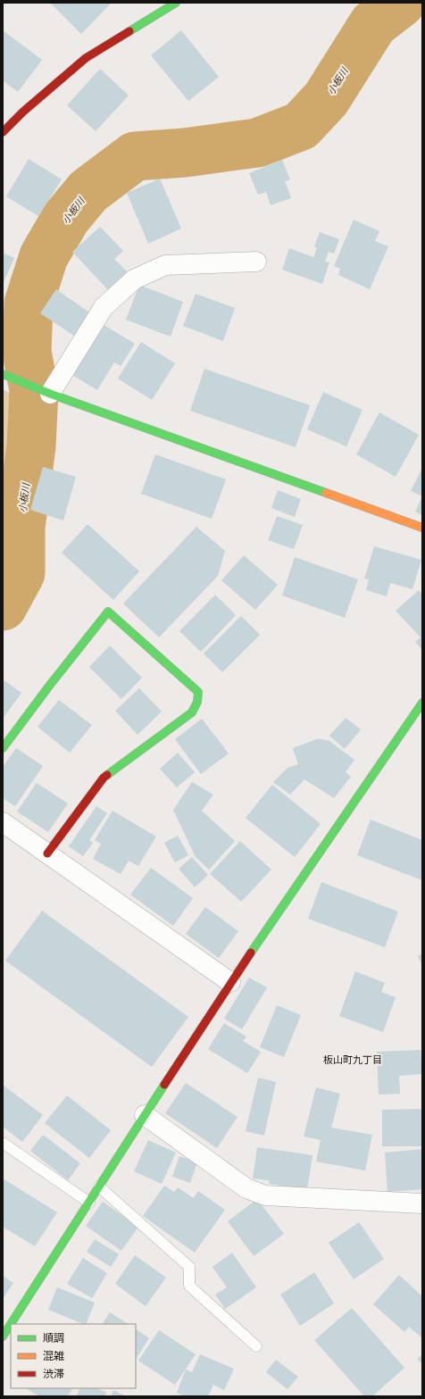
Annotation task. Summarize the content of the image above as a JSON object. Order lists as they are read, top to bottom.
{
  "districts": ["板山町九丁目"],
  "water": ["小板川"],
  "legend": ["順調", "混雑", "渋滞"]
}
